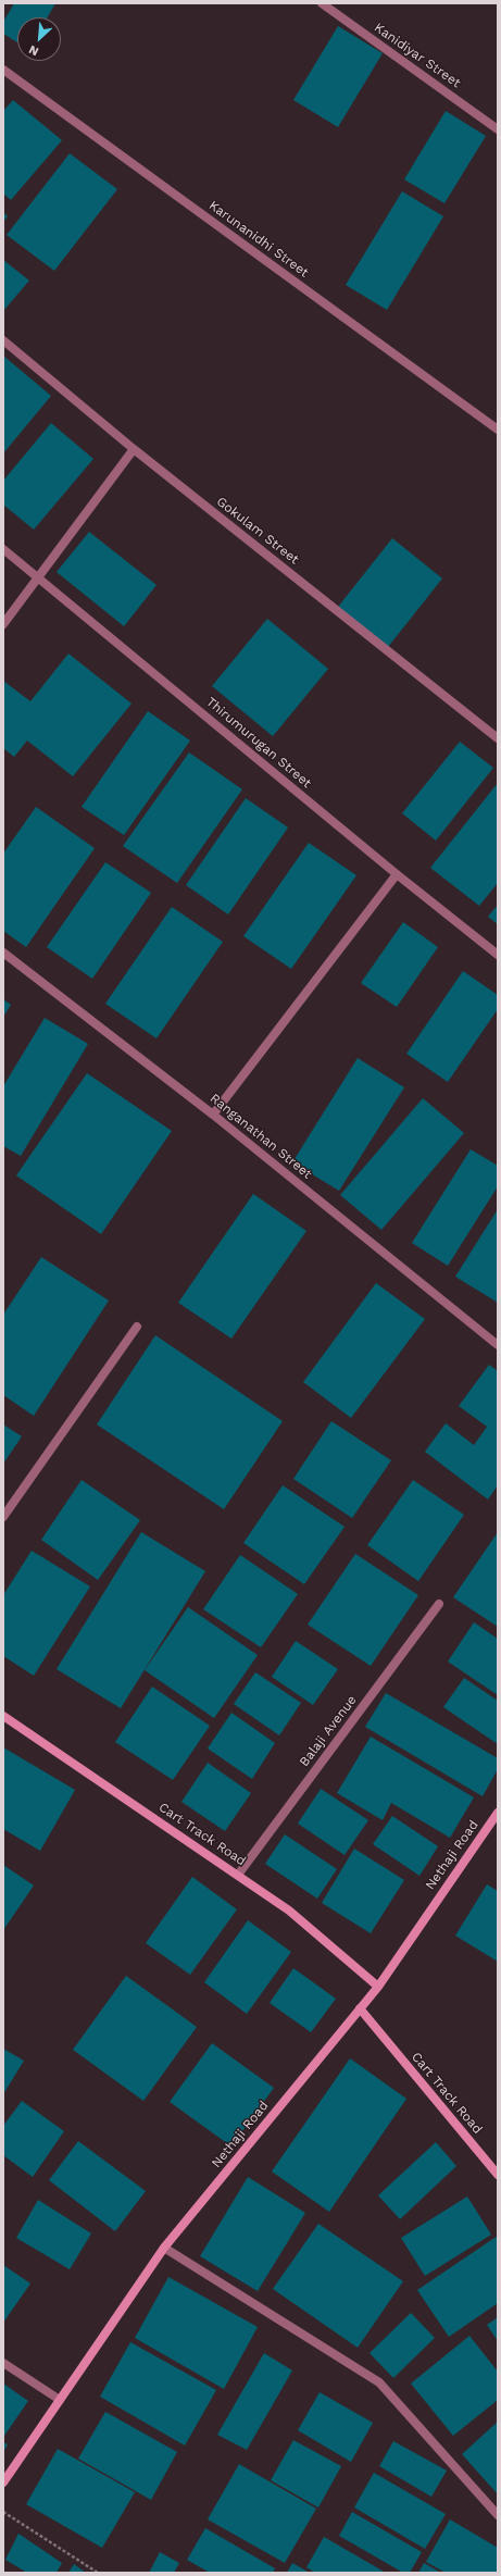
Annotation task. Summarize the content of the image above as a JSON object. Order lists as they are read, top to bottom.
{
  "streets": {
    "street": [
      "Kanidiyar Street",
      "Karunanidhi Street",
      "Gokulam Street",
      "Thirumurugan Street",
      "Ranganathan Street",
      "Balaji Avenue",
      "Cart Track Road",
      "Nethaji Road"
    ]
  },
  "crossings": [
    ["Balaji Avenue", "Cart Track Road"],
    ["Cart Track Road", "Nethaji Road"]
  ],
  "north": "bottom left"
}
